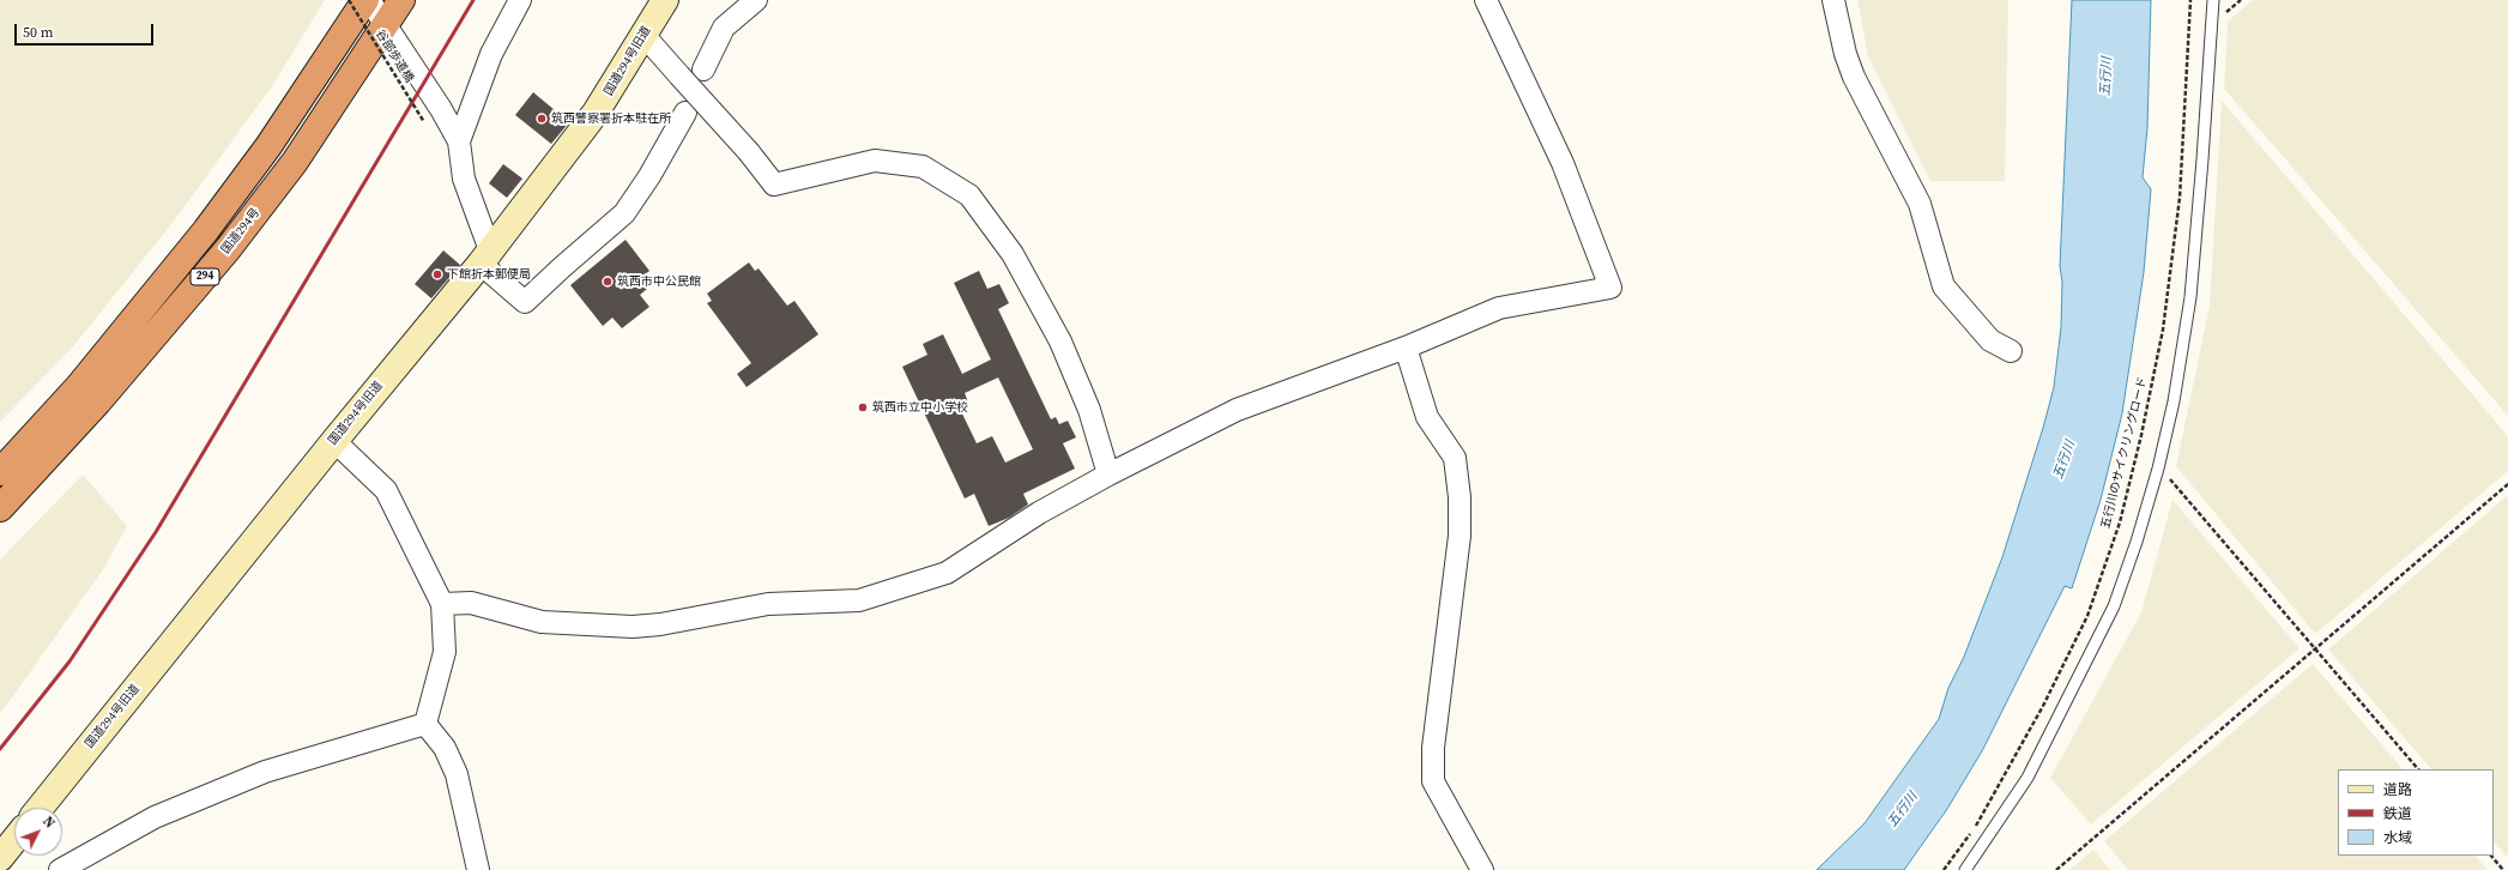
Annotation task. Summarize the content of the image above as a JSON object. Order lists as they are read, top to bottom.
{
  "streets": {
    "highway": ["国道294号", "294"],
    "street": ["国道294号旧道"],
    "path": ["谷部歩道橋", "五行川のサイクリングロード"]
  },
  "water": ["五行川"],
  "places": [
    "筑西警察署折本駐在所",
    "下館折本郵便局",
    "筑西市中公民館",
    "筑西市立中小学校"
  ],
  "legend": ["道路", "鉄道", "水域"],
  "scale_bar": "50 m",
  "north": "top right"
}
